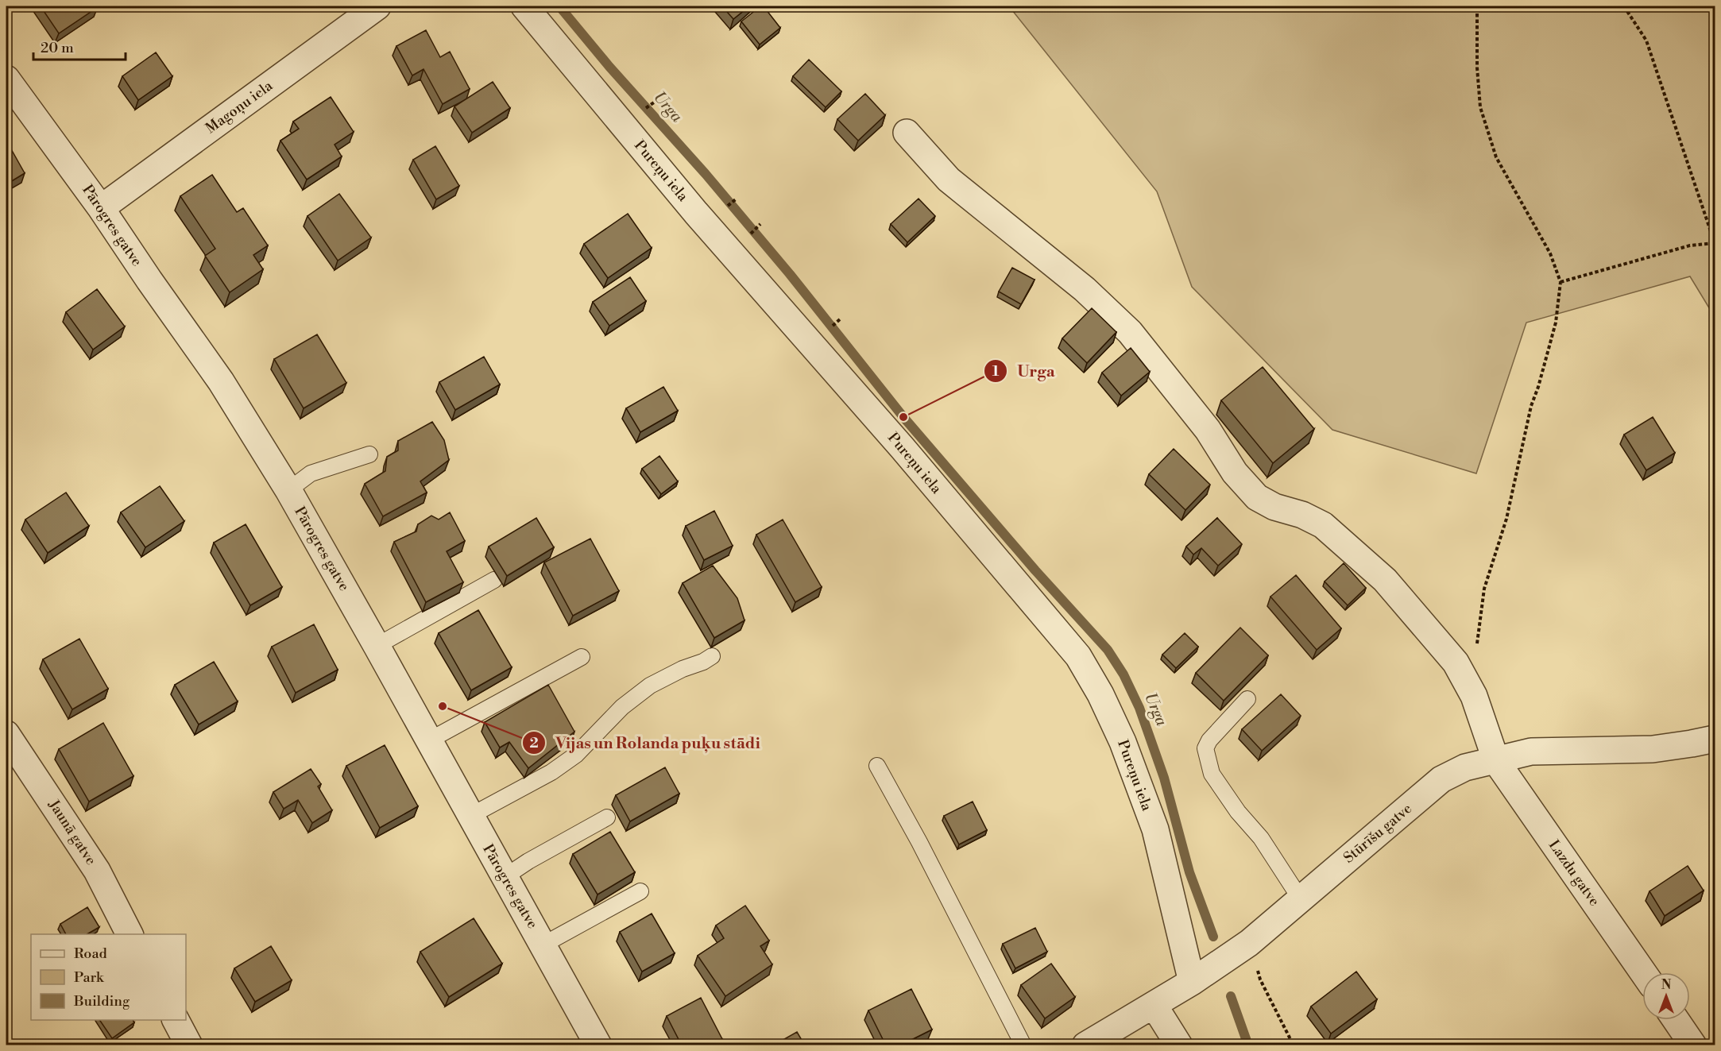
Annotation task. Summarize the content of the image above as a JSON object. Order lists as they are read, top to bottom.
{
  "streets": {
    "street": [
      "Magoņu iela",
      "Pureņu iela",
      "Pārogres gatve",
      "Jaunā gatve",
      "Stūrīšu gatve",
      "Lazdu gatve"
    ]
  },
  "crossings": [
    ["Magoņu iela", "Pārogres gatve"],
    ["Pureņu iela", "Stūrīšu gatve"],
    ["Stūrīšu gatve", "Lazdu gatve"]
  ],
  "water": ["Urga"],
  "places": ["Urga", "Vijas un Rolanda puķu stādi"],
  "legend": ["Road", "Park", "Building"],
  "scale_bar": "20 m",
  "north": "top"
}
